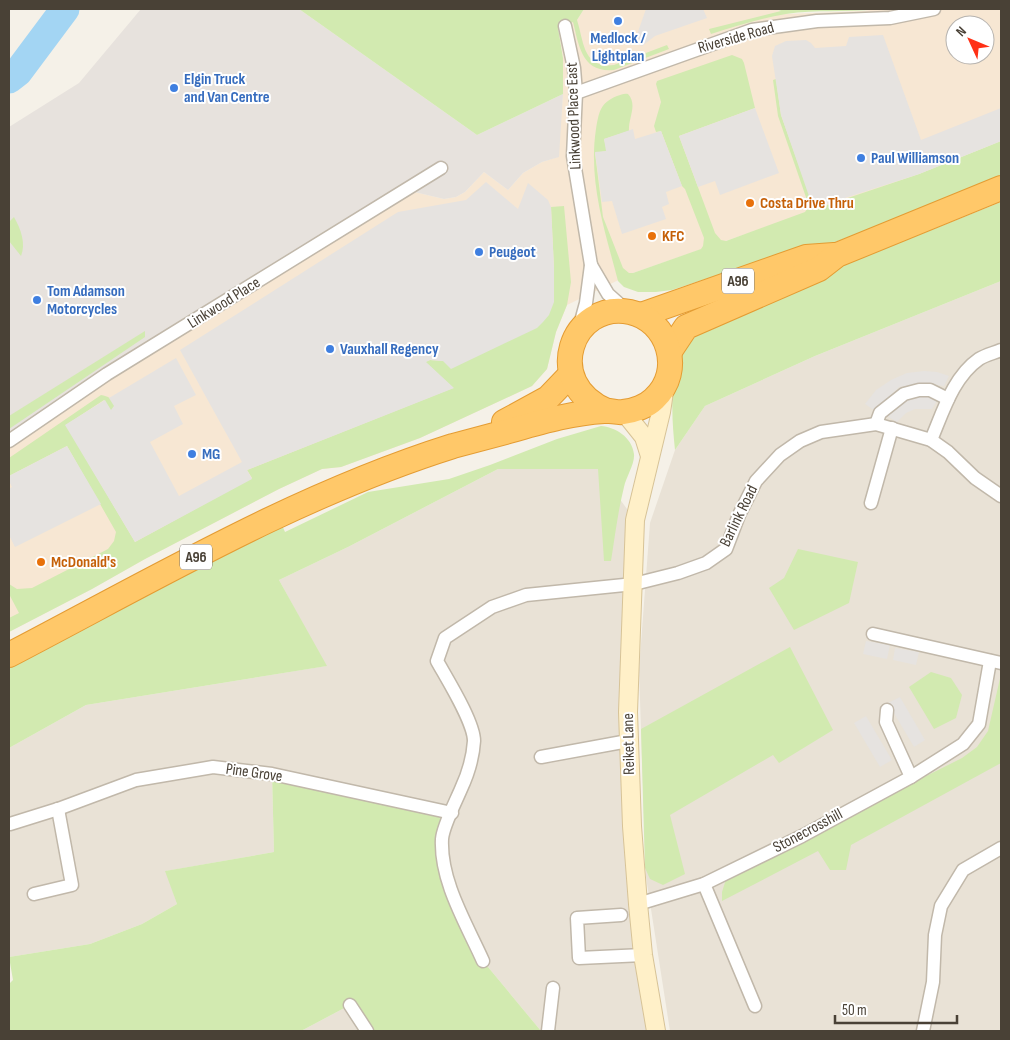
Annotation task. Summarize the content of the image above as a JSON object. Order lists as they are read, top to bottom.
{
  "streets": {
    "highway": ["A96"],
    "street": [
      "Riverside Road",
      "Linkwood Place East",
      "Linkwood Place",
      "Barlink Road",
      "Reiket Lane",
      "Pine Grove",
      "Stonecrosshill"
    ]
  },
  "crossings": [
    ["Riverside Road", "Linkwood Place East"],
    ["Linkwood Place East", "A96"],
    ["Linkwood Place East", "Reiket Lane"],
    ["A96", "Reiket Lane"],
    ["Barlink Road", "Reiket Lane"],
    ["Reiket Lane", "Stonecrosshill"]
  ],
  "places": [
    "Medlock / Lightplan",
    "Elgin Truck and Van Centre",
    "Paul Williamson",
    "Costa Drive Thru",
    "KFC",
    "Peugeot",
    "Tom Adamson Motorcycles",
    "Vauxhall Regency",
    "MG",
    "McDonald's"
  ],
  "scale_bar": "50 m",
  "north": "top left"
}
